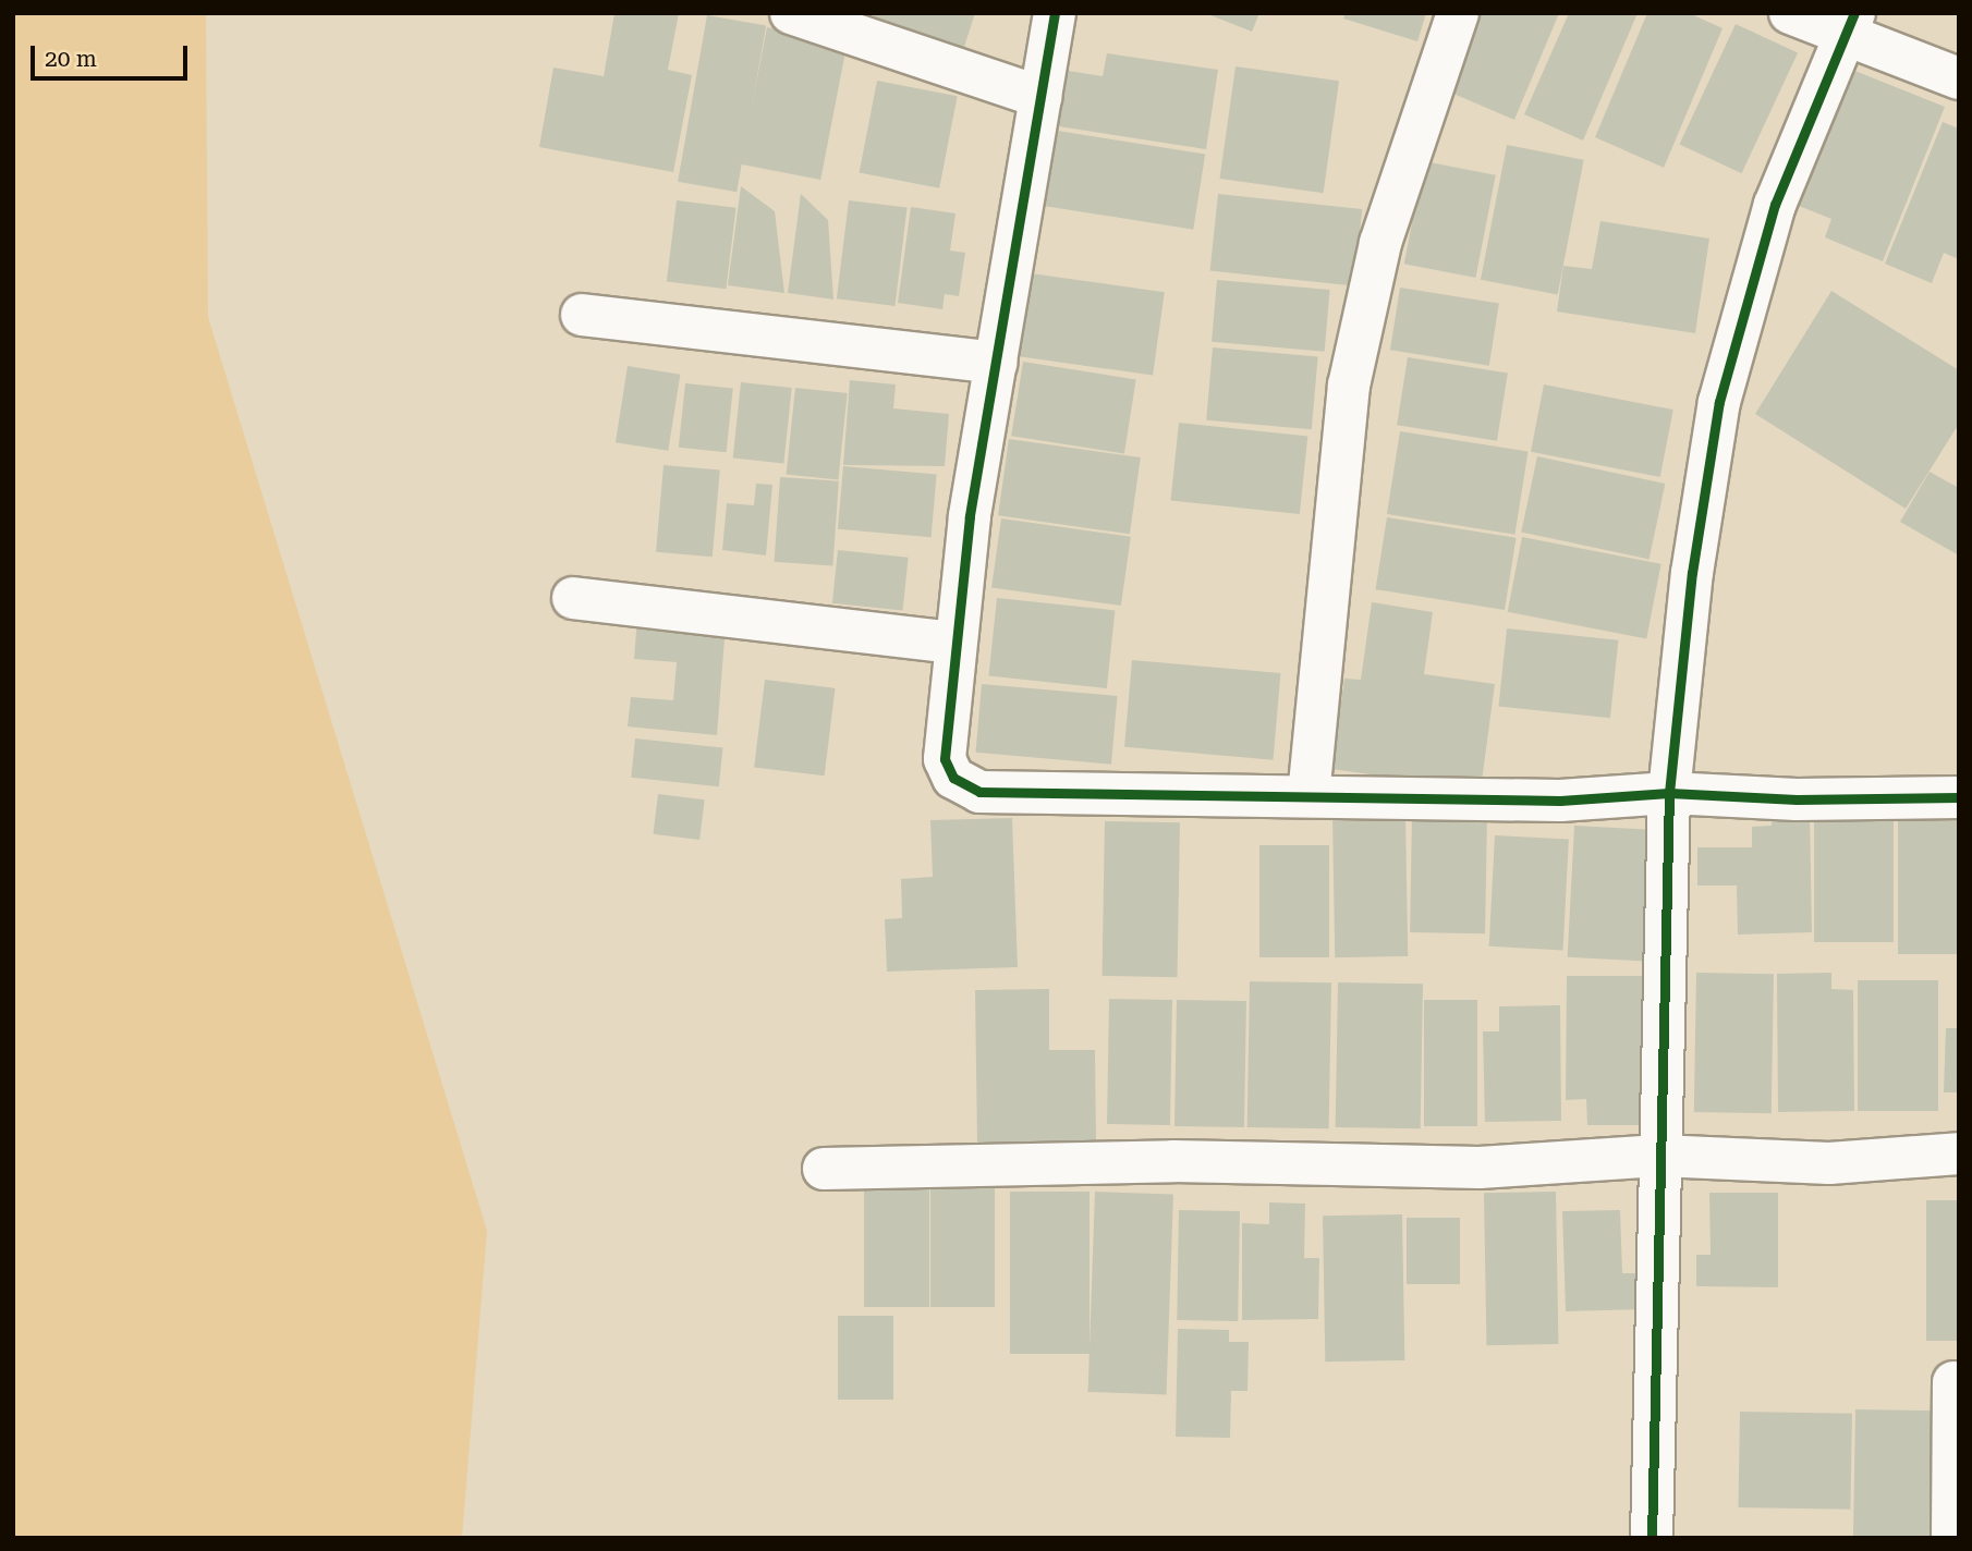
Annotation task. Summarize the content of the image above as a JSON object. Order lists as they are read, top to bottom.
{
  "scale_bar": "20 m"
}
